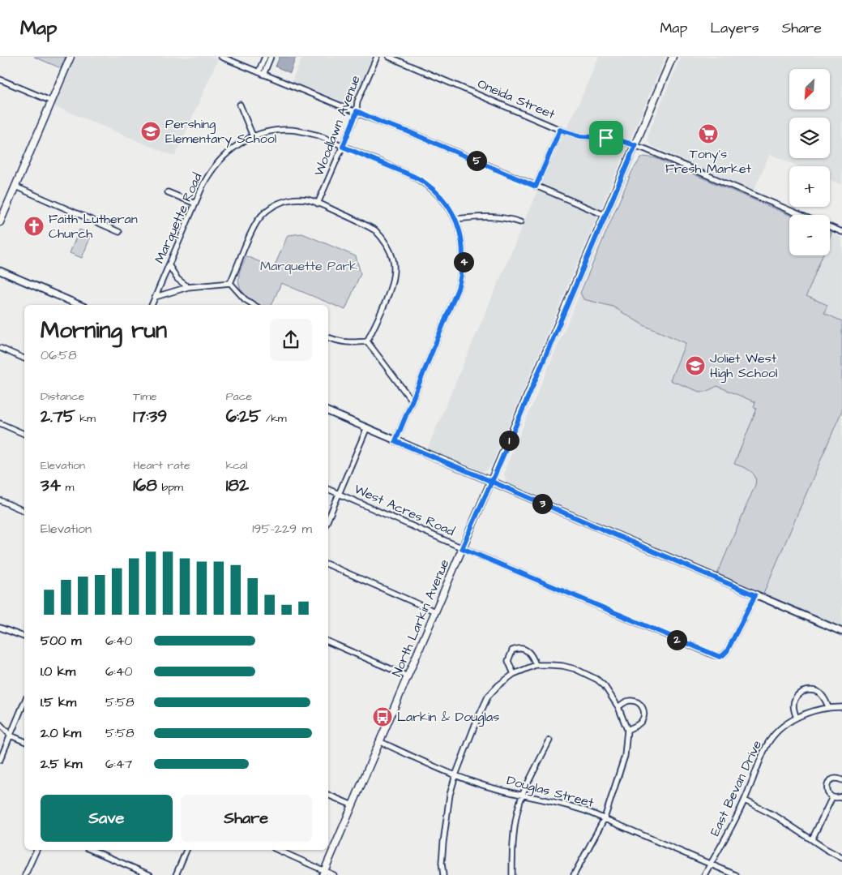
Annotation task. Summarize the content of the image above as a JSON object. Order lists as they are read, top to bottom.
{
  "streets": {
    "main road": ["North Larkin Avenue"],
    "street": [
      "Oneida Street",
      "Woodlawn Avenue",
      "Marquette Road",
      "West Acres Road",
      "East Bevan Drive",
      "Douglas Street"
    ]
  },
  "crossings": [
    ["Oneida Street", "North Larkin Avenue"],
    ["Woodlawn Avenue", "Marquette Road"],
    ["West Acres Road", "North Larkin Avenue"],
    ["North Larkin Avenue", "Douglas Street"],
    ["East Bevan Drive", "Douglas Street"]
  ],
  "parks": ["Marquette Park"],
  "places": {
    "school or university": ["Pershing Elementary School", "Joliet West High School"],
    "supermarket": ["Tony's Fresh Market"],
    "church": ["Faith Lutheran Church"],
    "bus stop": ["Larkin & Douglas"]
  },
  "north": "bottom left",
  "page": {
    "header": "Map",
    "nav": ["Map", "Layers", "Share"],
    "map_buttons": ["+", "−"],
    "pins": [
      "5",
      "4",
      "1",
      "3",
      "2"
    ],
    "heading": ["Morning run", "06:58"],
    "stats": [
      ["Distance", "2.75 km"],
      ["Time", "17:39"],
      ["Pace", "6:25 /km"],
      ["Elevation", "34 m"],
      ["Heart rate", "168 bpm"],
      ["kcal", "182"]
    ],
    "chart": ["Elevation", "195–229 m"],
    "list": [
      {
        "name": "500 m",
        "note": "6:40"
      },
      {
        "name": "1.0 km",
        "note": "6:40"
      },
      {
        "name": "1.5 km",
        "note": "5:58"
      },
      {
        "name": "2.0 km",
        "note": "5:58"
      },
      {
        "name": "2.5 km",
        "note": "6:47"
      }
    ],
    "buttons": ["Save", "Share"]
  }
}
